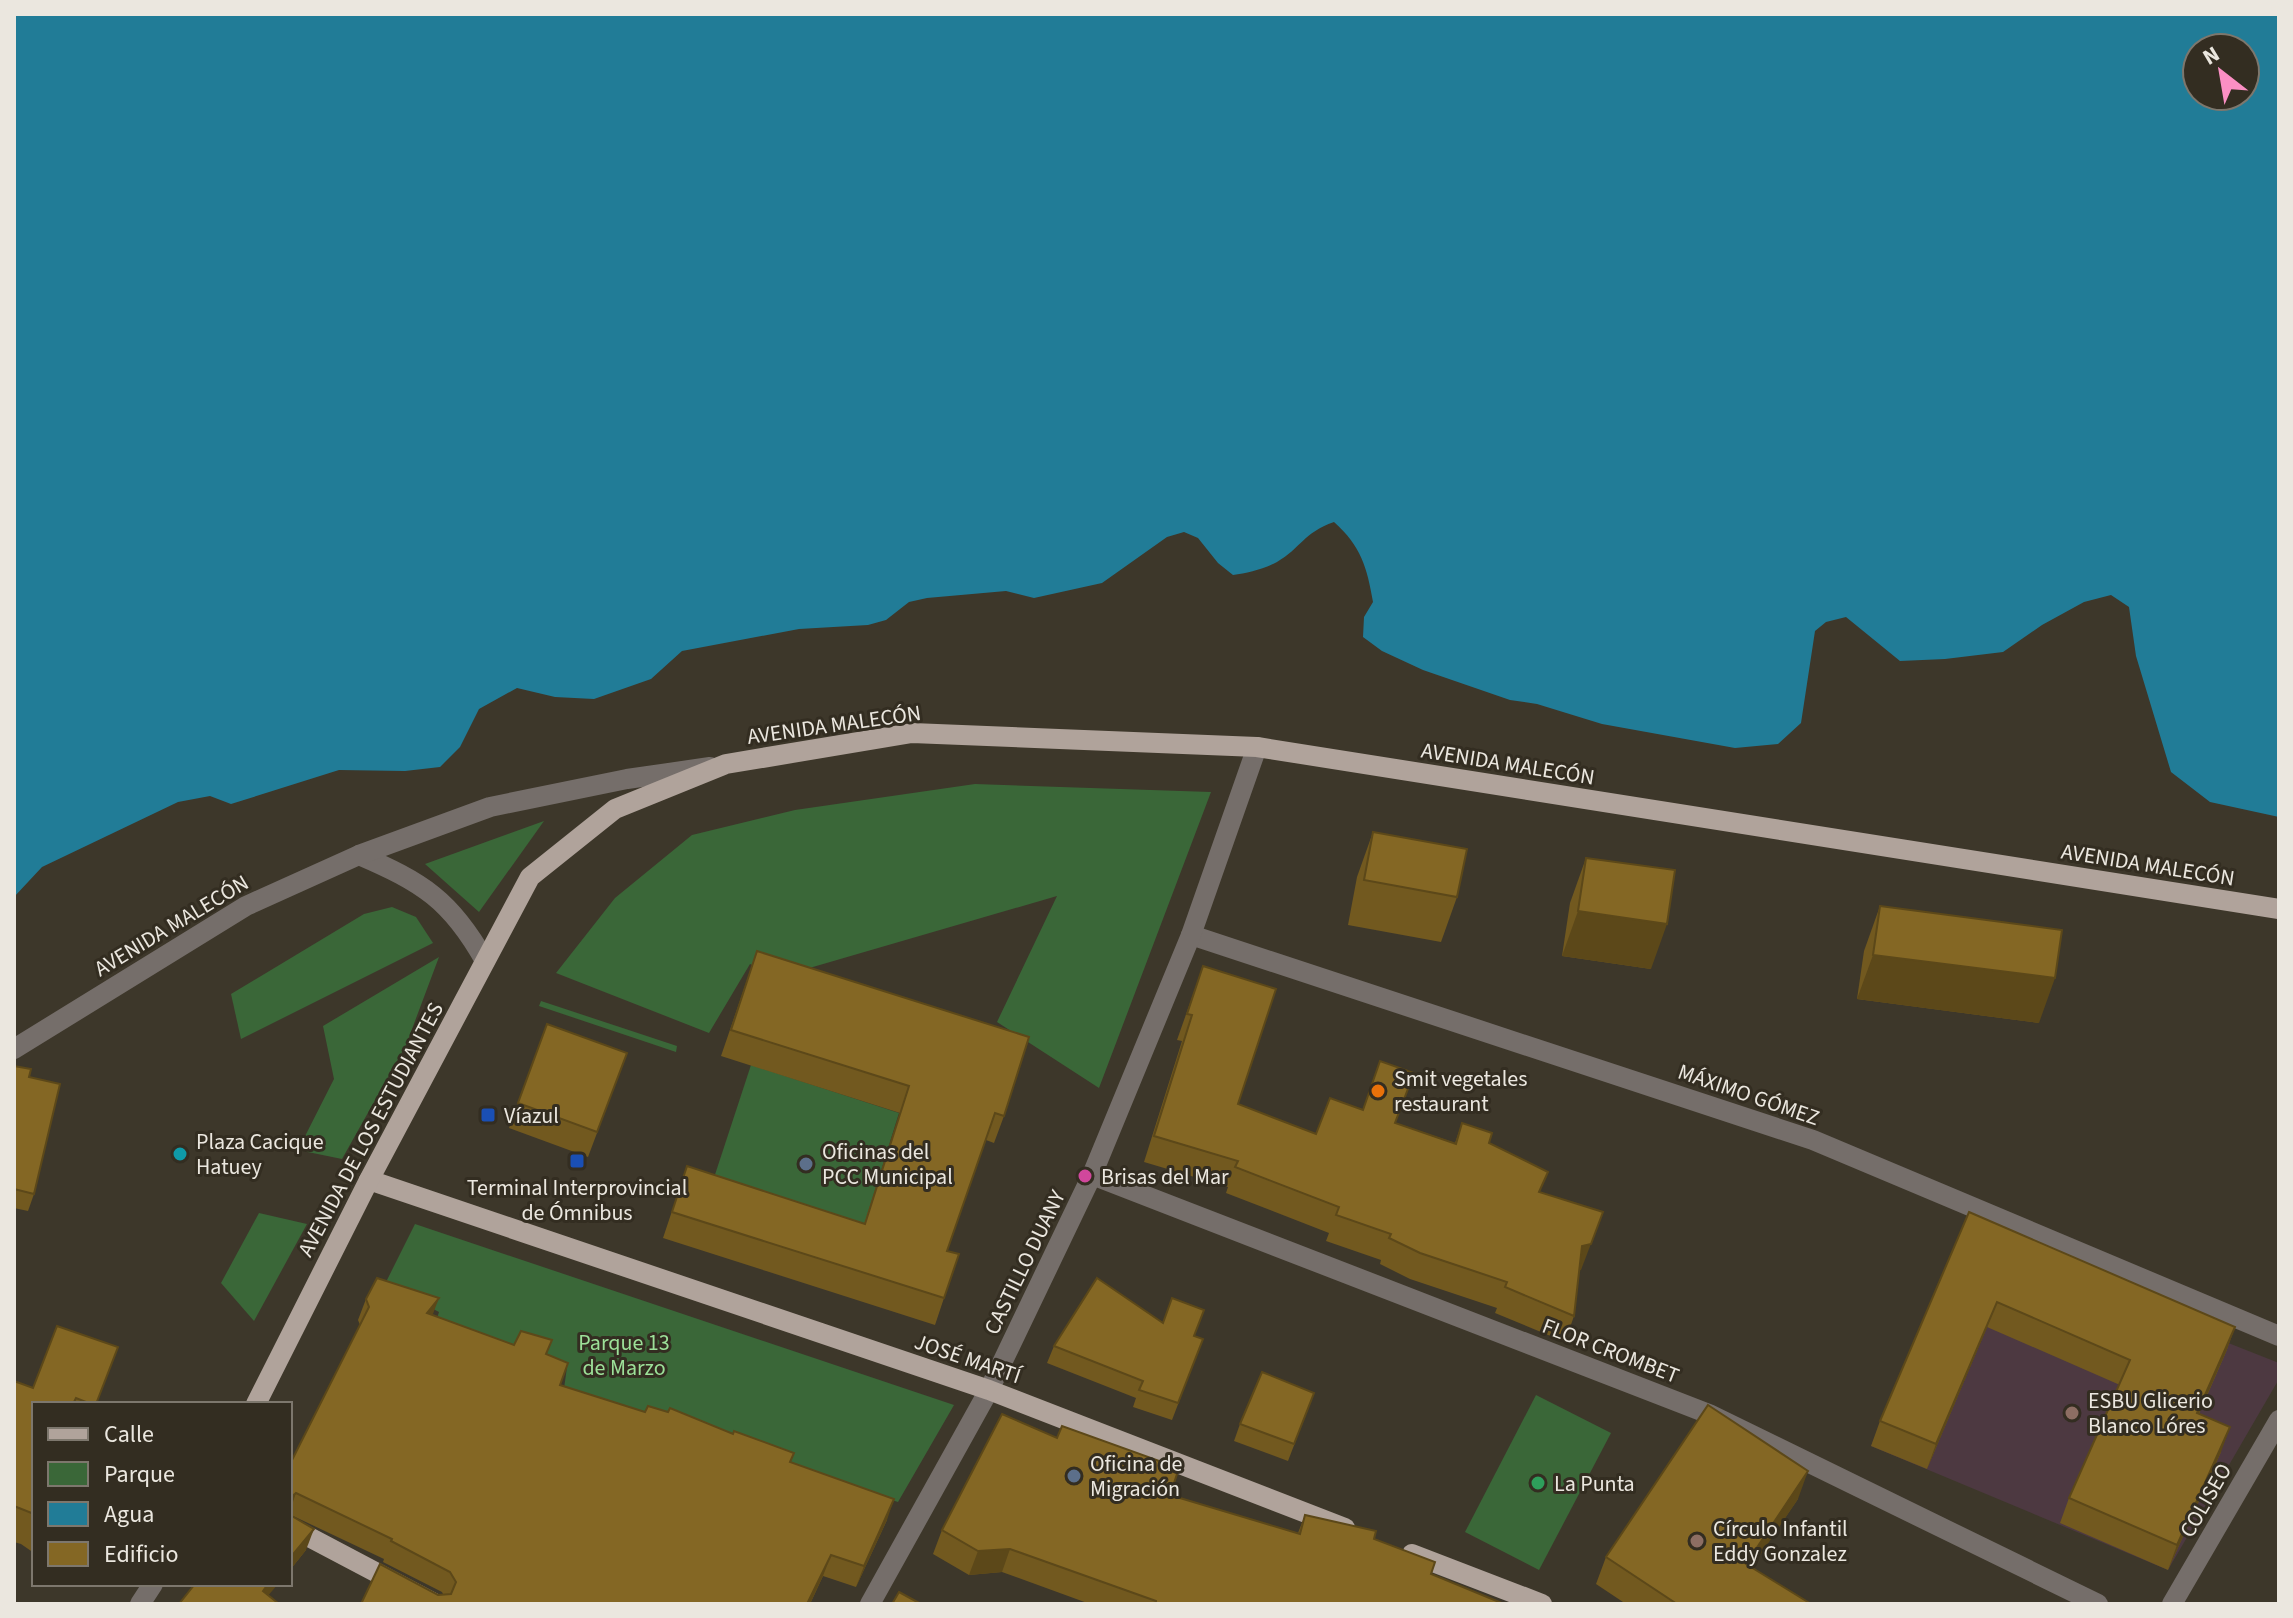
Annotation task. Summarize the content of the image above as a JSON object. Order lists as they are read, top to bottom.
{
  "streets": {
    "main road": ["AVENIDA MALECÓN", "AVENIDA DE LOS ESTUDIANTES", "JOSÉ MARTÍ"],
    "street": [
      "MÁXIMO GÓMEZ",
      "CASTILLO DUANY",
      "FLOR CROMBET",
      "COLISEO"
    ]
  },
  "crossings": [
    ["AVENIDA MALECÓN", "AVENIDA DE LOS ESTUDIANTES"],
    ["AVENIDA MALECÓN", "CASTILLO DUANY"],
    ["MÁXIMO GÓMEZ", "CASTILLO DUANY"],
    ["AVENIDA DE LOS ESTUDIANTES", "JOSÉ MARTÍ"],
    ["CASTILLO DUANY", "FLOR CROMBET"],
    ["CASTILLO DUANY", "JOSÉ MARTÍ"]
  ],
  "parks": ["Parque 13 de Marzo"],
  "places": {
    "other": [
      "Smit vegetales restaurant",
      "Plaza Cacique Hatuey",
      "Oficinas del PCC Municipal",
      "Brisas del Mar",
      "ESBU Glicerio Blanco Lóres",
      "Oficina de Migración",
      "La Punta",
      "Círculo Infantil Eddy Gonzalez"
    ],
    "transit": ["Víazul", "Terminal Interprovincial de Ómnibus"]
  },
  "legend": [
    "Calle",
    "Parque",
    "Agua",
    "Edificio"
  ],
  "north": "top left"
}
